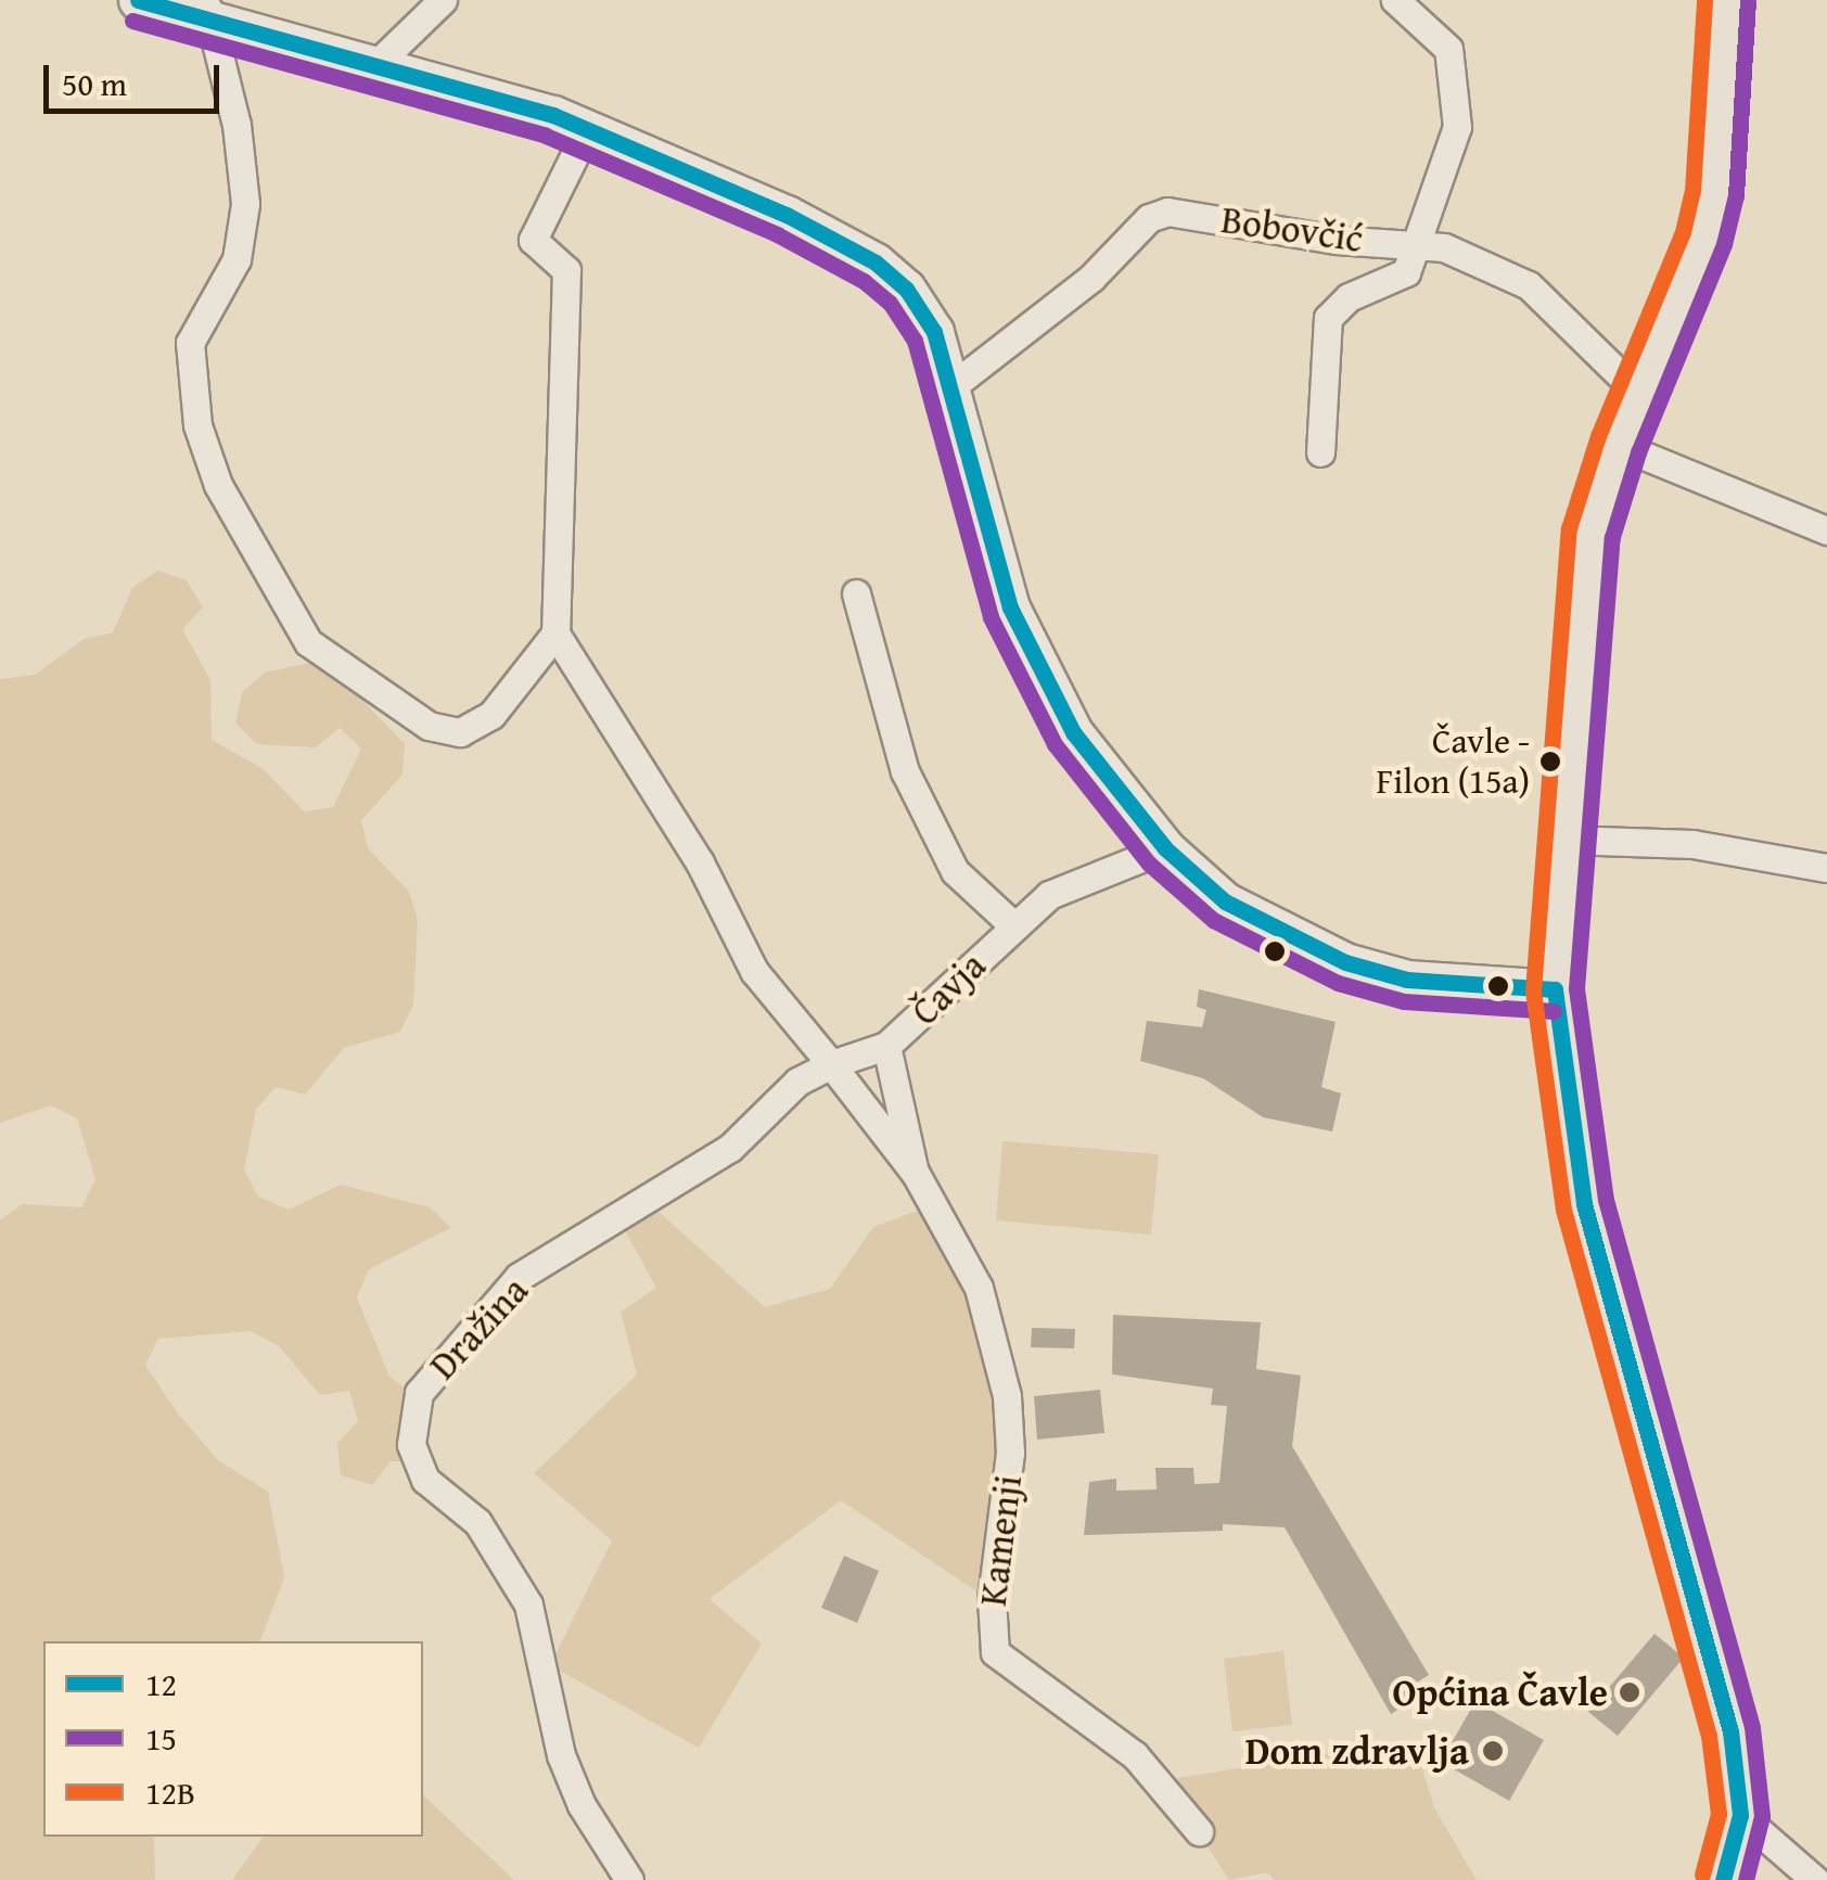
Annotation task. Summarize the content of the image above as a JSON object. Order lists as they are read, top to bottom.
{
  "streets": {
    "street": [
      "Bobovčić",
      "Čavja",
      "Dražina",
      "Kamenji"
    ]
  },
  "crossings": [
    ["Čavja", "Dražina"],
    ["Čavja", "Kamenji"],
    ["Dražina", "Kamenji"]
  ],
  "places": ["Čavle - Filon (15a)", "Općina Čavle", "Dom zdravlja"],
  "lines": ["transit line 12", "transit line 12B", "transit line 15"],
  "legend": ["12", "15", "12B"],
  "scale_bar": "50 m"
}
